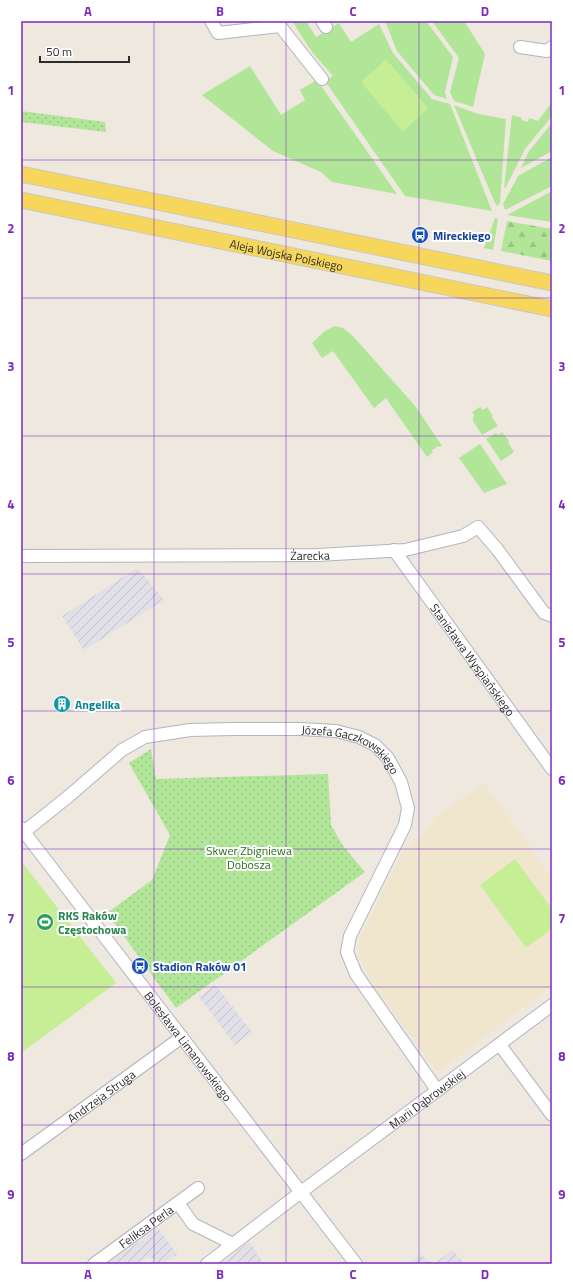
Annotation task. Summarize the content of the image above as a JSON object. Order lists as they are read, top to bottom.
{
  "streets": {
    "main road": ["Aleja Wojska Polskiego"],
    "street": [
      "Żarecka",
      "Stanisława Wyspiańskiego",
      "Józefa Gaczkowskiego",
      "Bolesława Limanowskiego",
      "Andrzeja Struga",
      "Marii Dąbrowskiej",
      "Feliksa Perla"
    ]
  },
  "crossings": [
    ["Żarecka", "Stanisława Wyspiańskiego"],
    ["Józefa Gaczkowskiego", "Bolesława Limanowskiego"],
    ["Józefa Gaczkowskiego", "Marii Dąbrowskiej"],
    ["Bolesława Limanowskiego", "Andrzeja Struga"],
    ["Bolesława Limanowskiego", "Marii Dąbrowskiej"]
  ],
  "parks": ["Skwer Zbigniewa Dobosza"],
  "places": {
    "bus stop": ["Mireckiego", "Stadion Raków 01"],
    "building": ["Angelika"],
    "sports": ["RKS Raków Częstochowa"]
  },
  "scale_bar": "50 m",
  "grid": {
    "columns": [
      "A",
      "B",
      "C",
      "D"
    ],
    "rows": [
      "1",
      "2",
      "3",
      "4",
      "5",
      "6",
      "7",
      "8",
      "9"
    ]
  }
}
